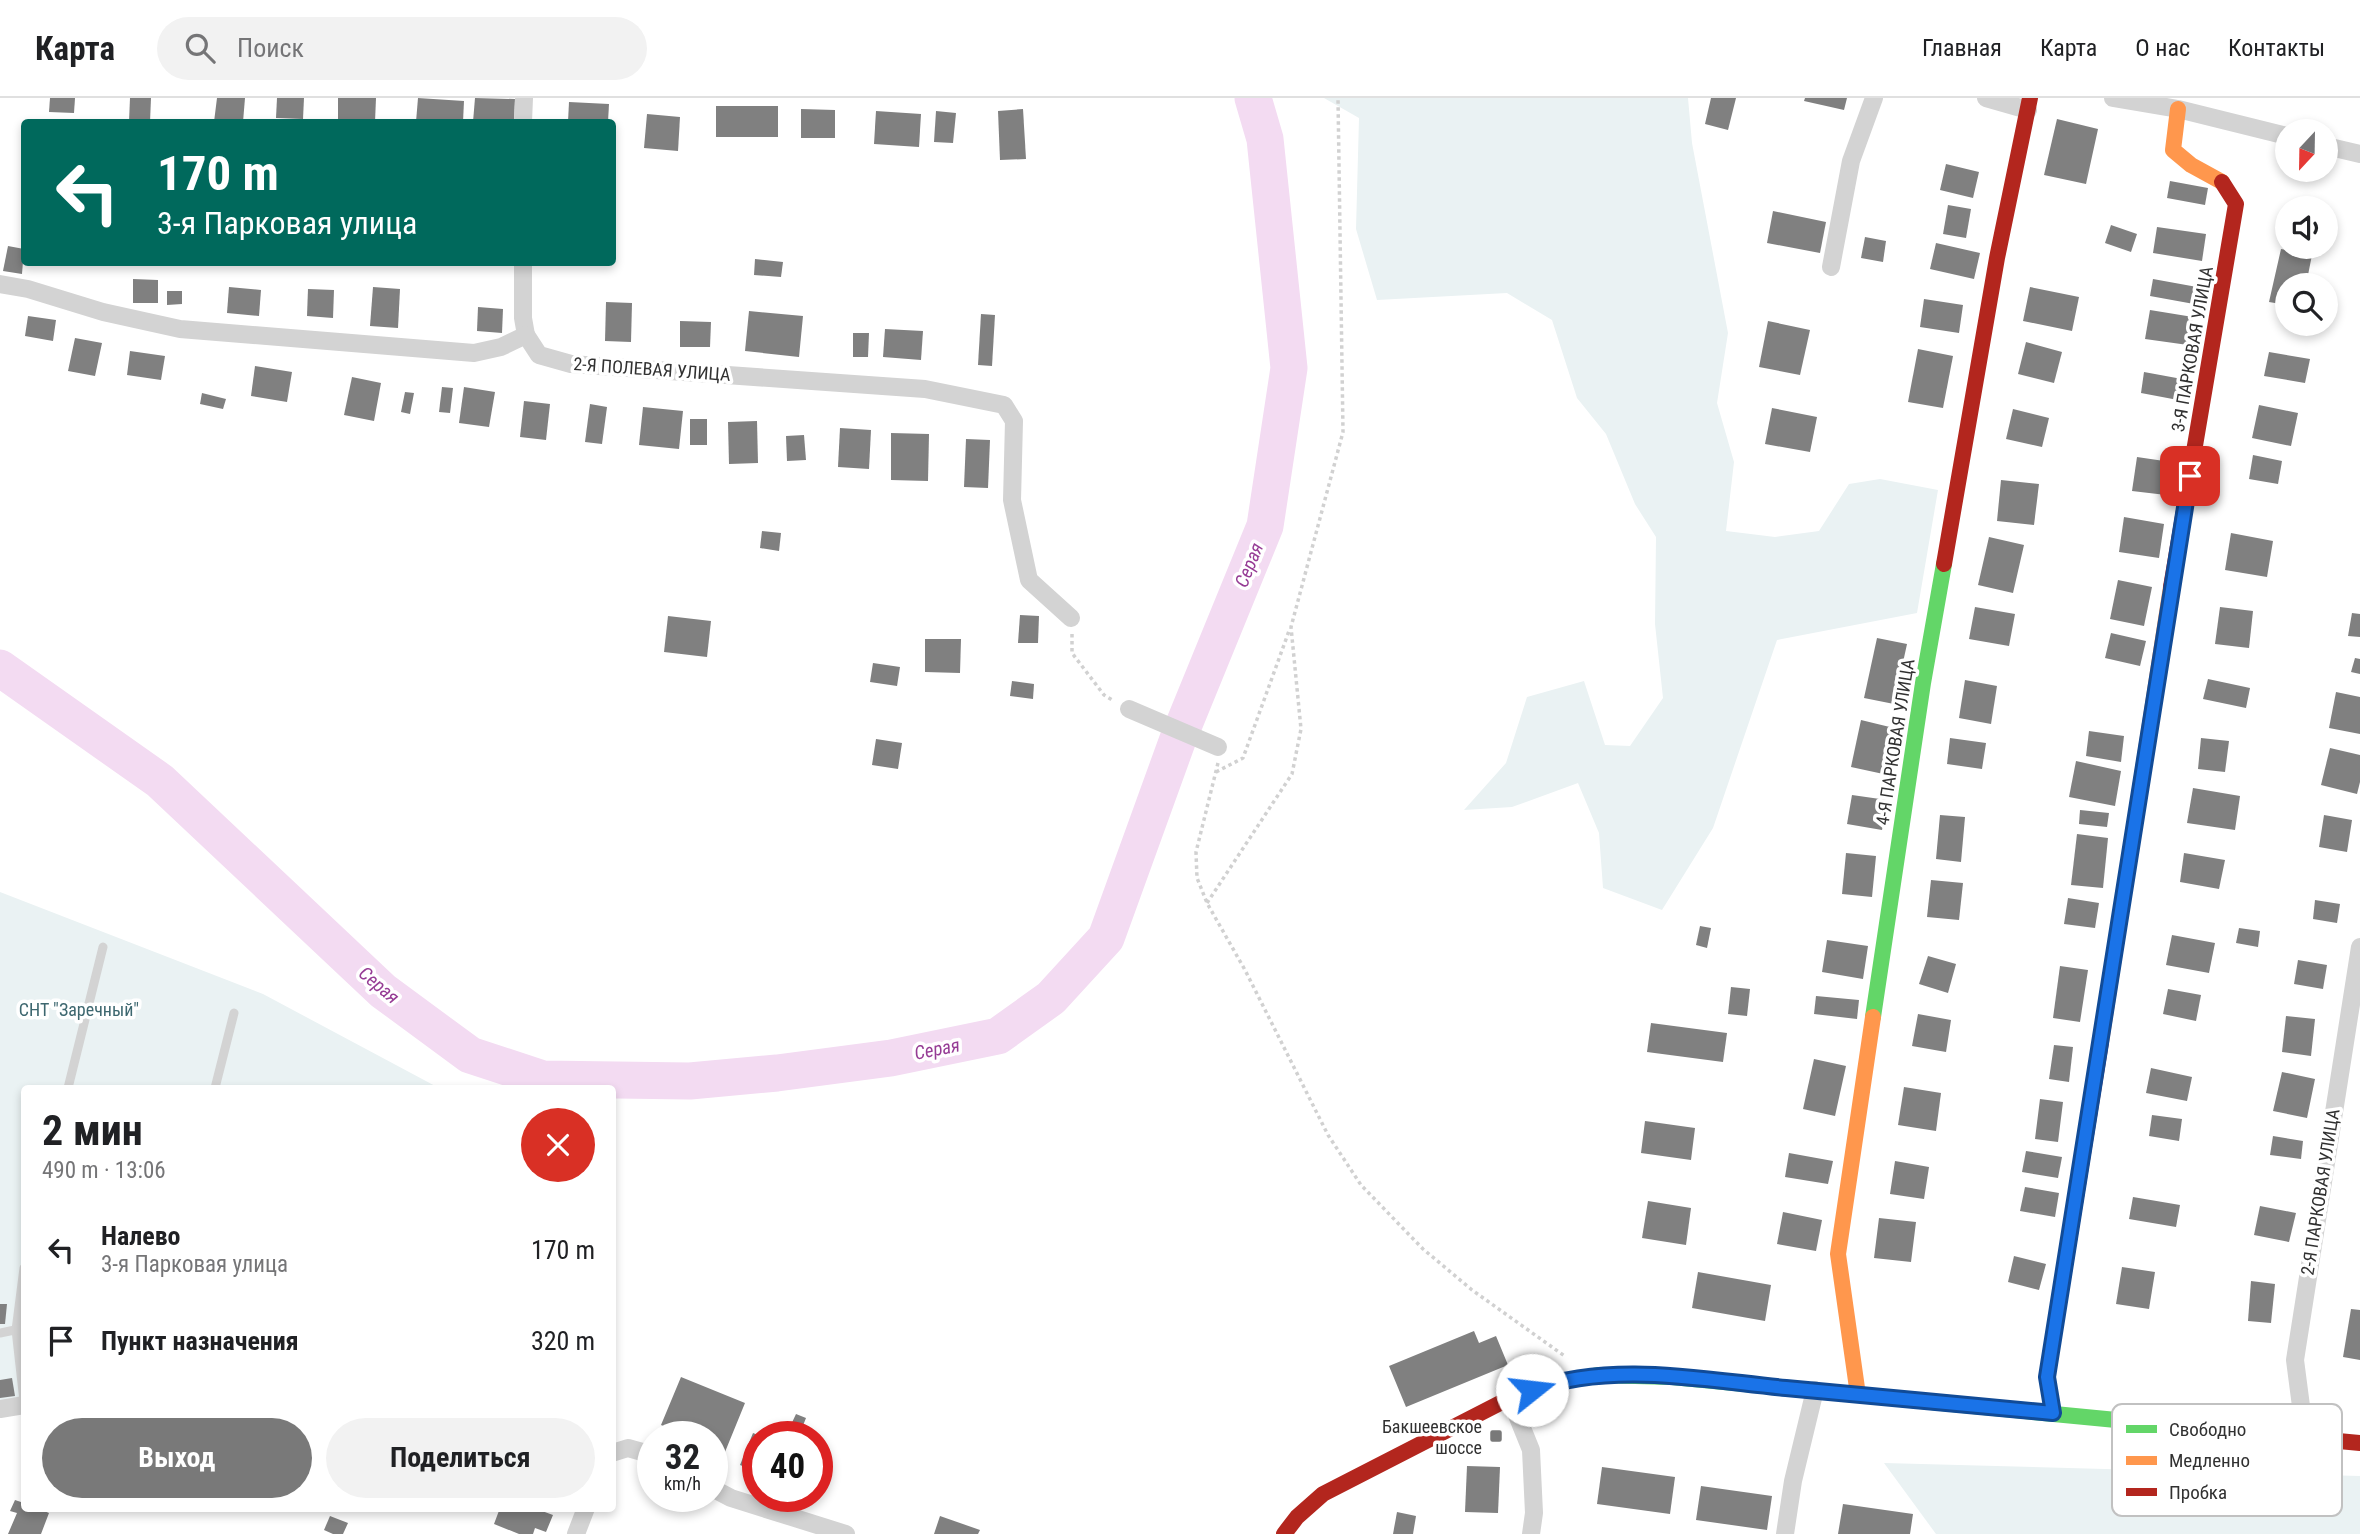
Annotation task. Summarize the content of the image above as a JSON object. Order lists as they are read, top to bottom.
{
  "streets": {
    "street": [
      "3-Я ПАРКОВАЯ УЛИЦА",
      "2-Я ПОЛЕВАЯ УЛИЦА",
      "4-Я ПАРКОВАЯ УЛИЦА",
      "2-Я ПАРКОВАЯ УЛИЦА"
    ]
  },
  "water": ["Серая"],
  "parks": ["СНТ \"Заречный\""],
  "places": {
    "transit": ["Бакшеевское шоссе"]
  },
  "legend": ["Свободно", "Медленно", "Пробка"],
  "north": "bottom",
  "page": {
    "header": "Карта",
    "search": "Поиск",
    "nav": [
      "Главная",
      "Карта",
      "О нас",
      "Контакты"
    ],
    "turn": ["170 m", "3-я Парковая улица"],
    "heading": ["2 мин", "490 m · 13:06"],
    "list": [
      {
        "name": "Налево",
        "note": "3-я Парковая улица",
        "value": "170 m"
      },
      {
        "name": "Пункт назначения",
        "value": "320 m"
      }
    ],
    "buttons": ["Выход", "Поделиться"],
    "speed": "32 km/h",
    "limit": "40"
  }
}
